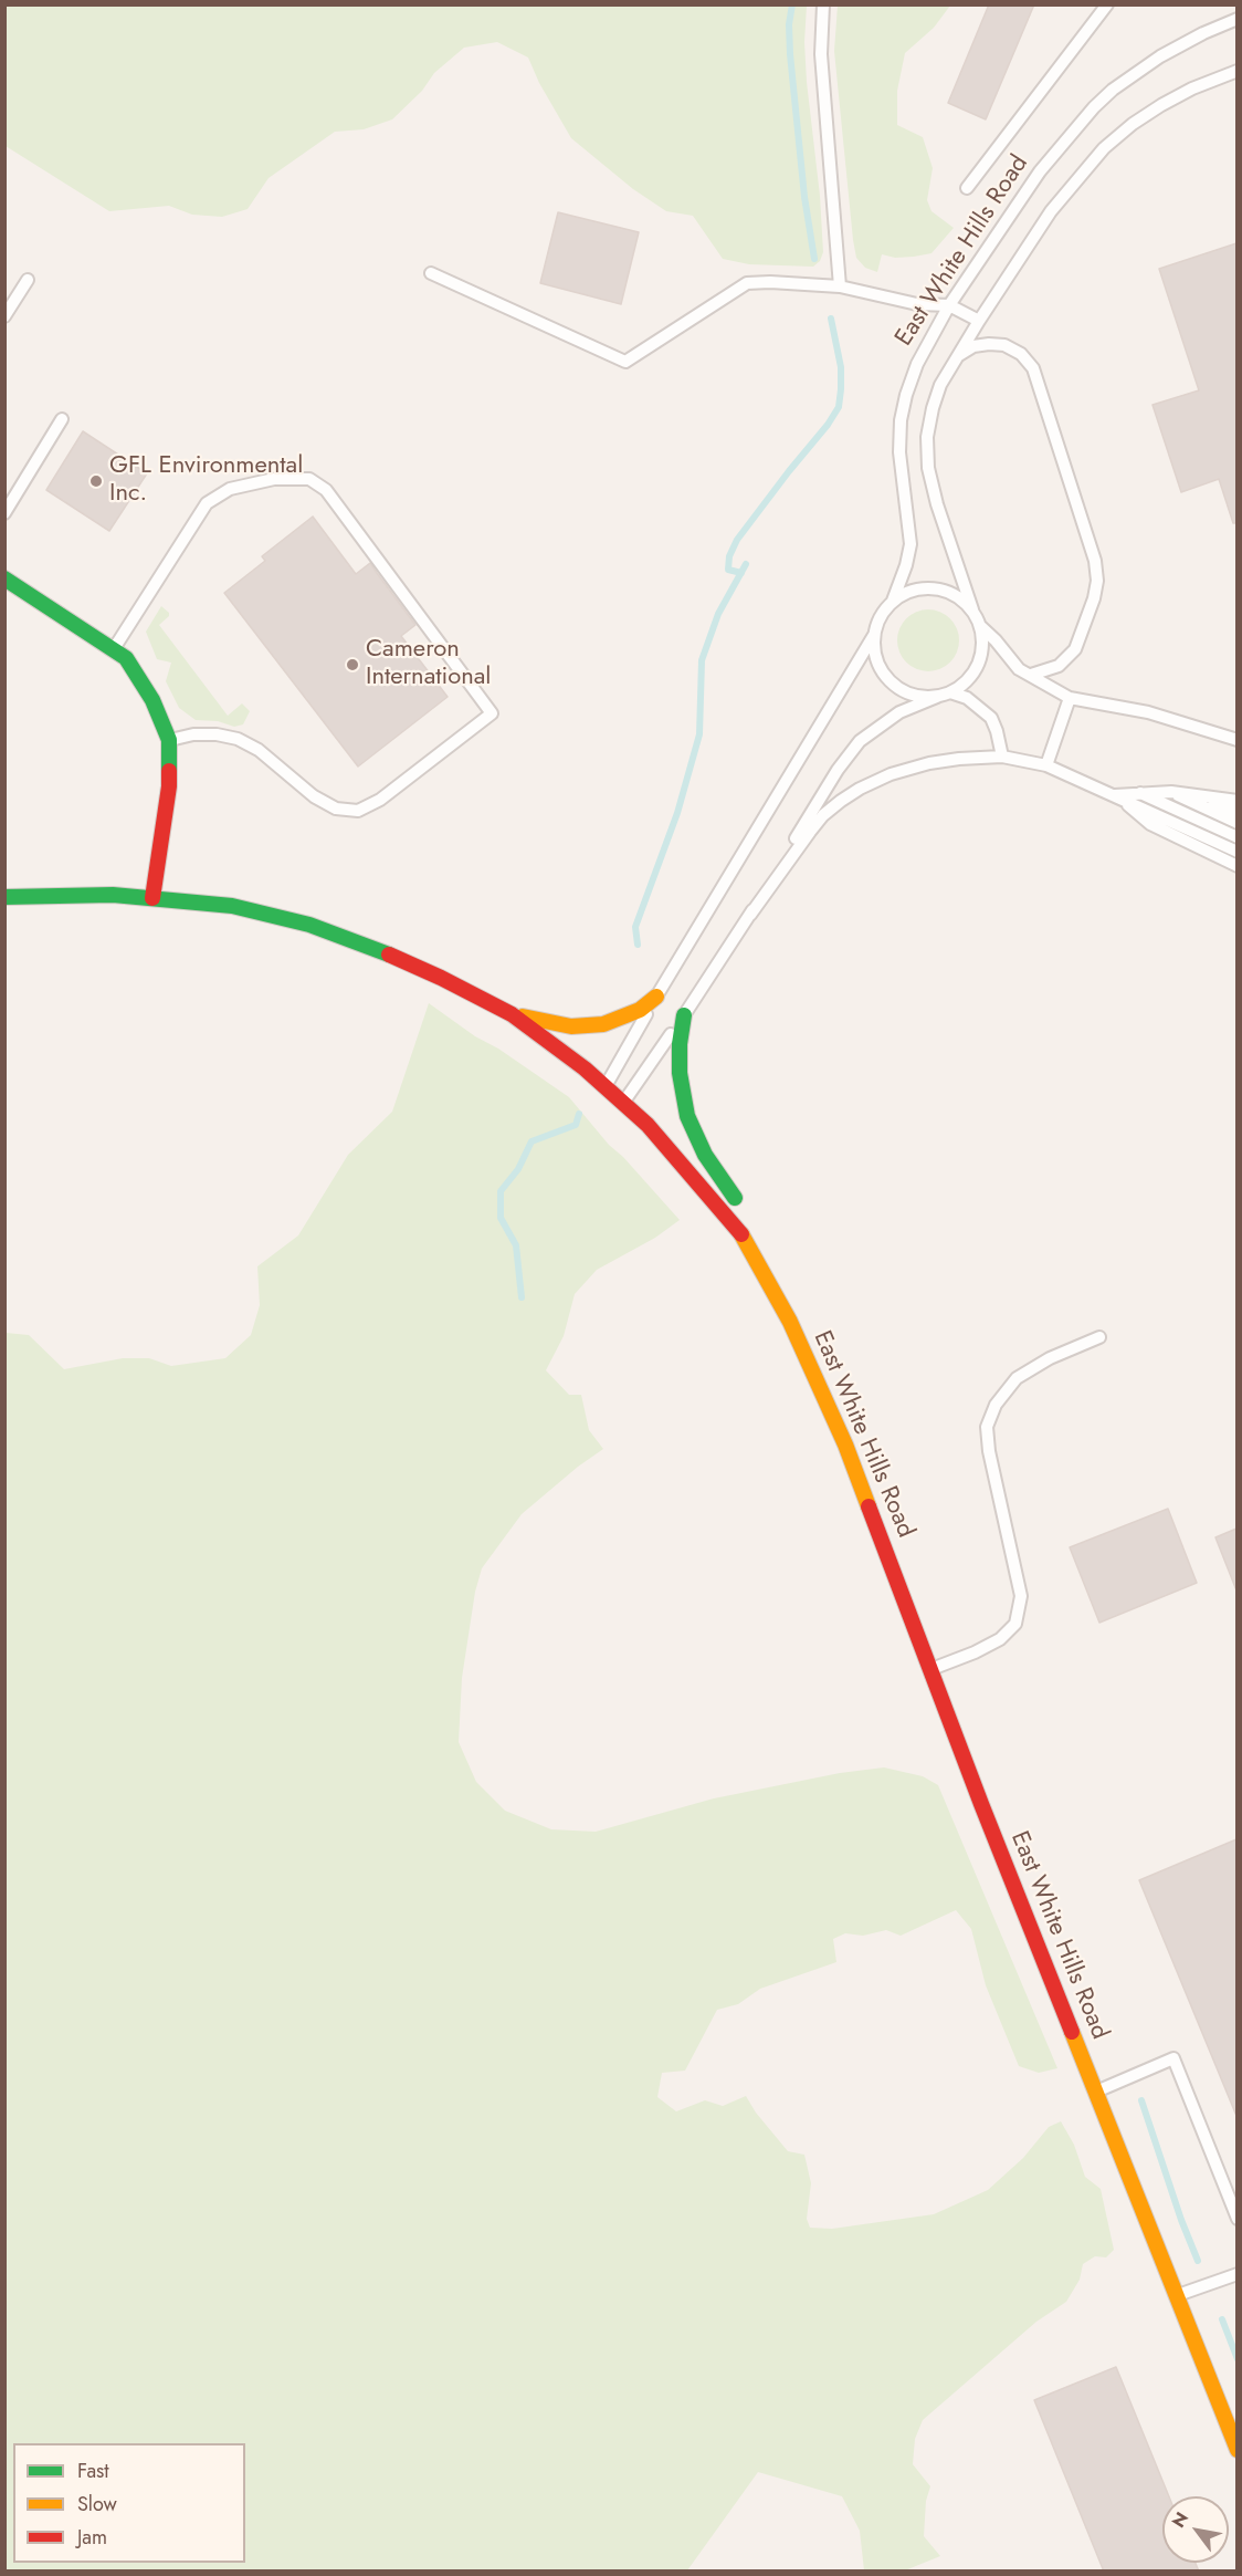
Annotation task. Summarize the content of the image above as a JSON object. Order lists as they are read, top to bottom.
{
  "streets": {
    "main road": ["East White Hills Road"]
  },
  "places": ["GFL Environmental Inc.", "Cameron International"],
  "legend": ["Fast", "Slow", "Jam"],
  "north": "top left"
}
